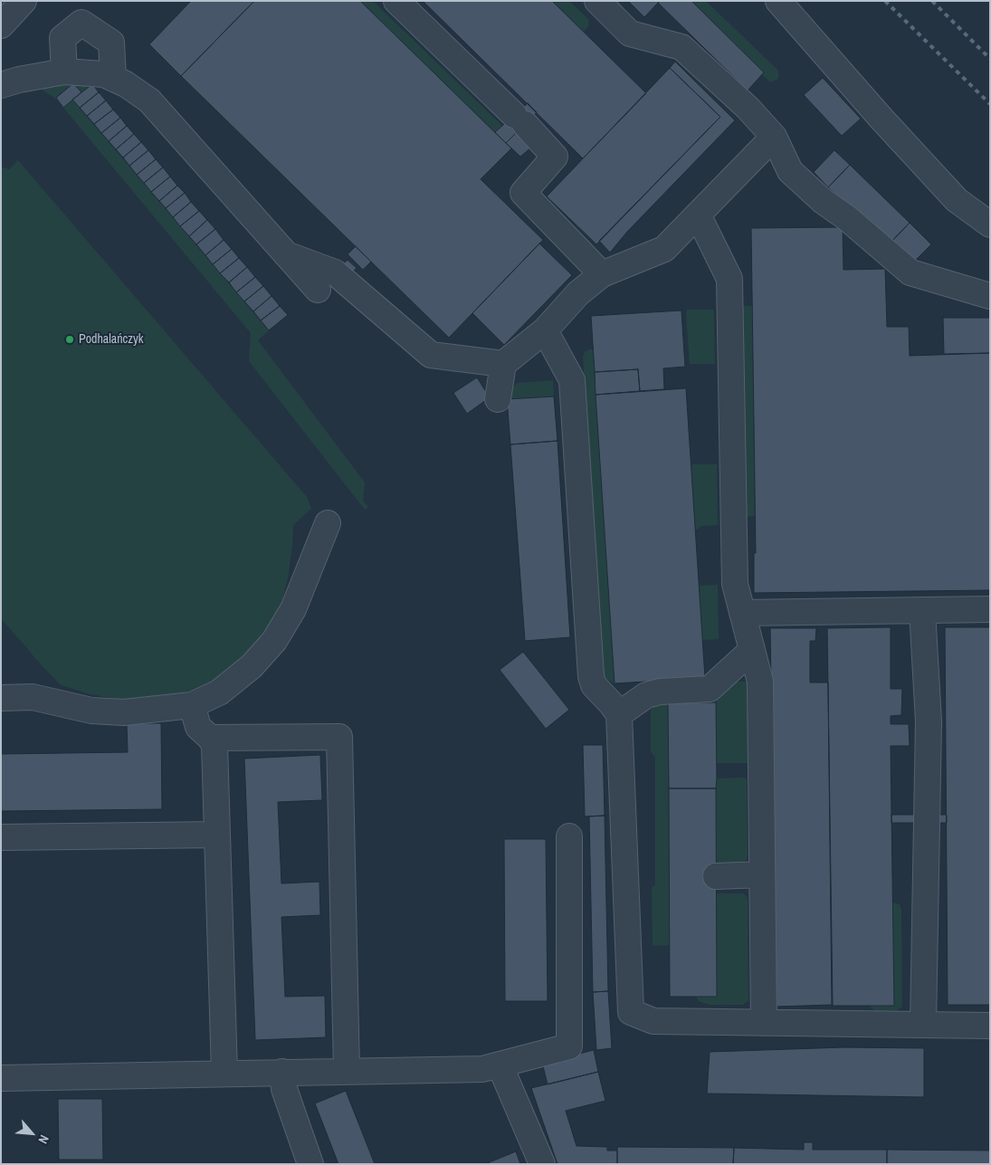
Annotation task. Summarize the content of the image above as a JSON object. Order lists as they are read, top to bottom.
{
  "places": ["Podhalańczyk"],
  "north": "bottom right"
}
